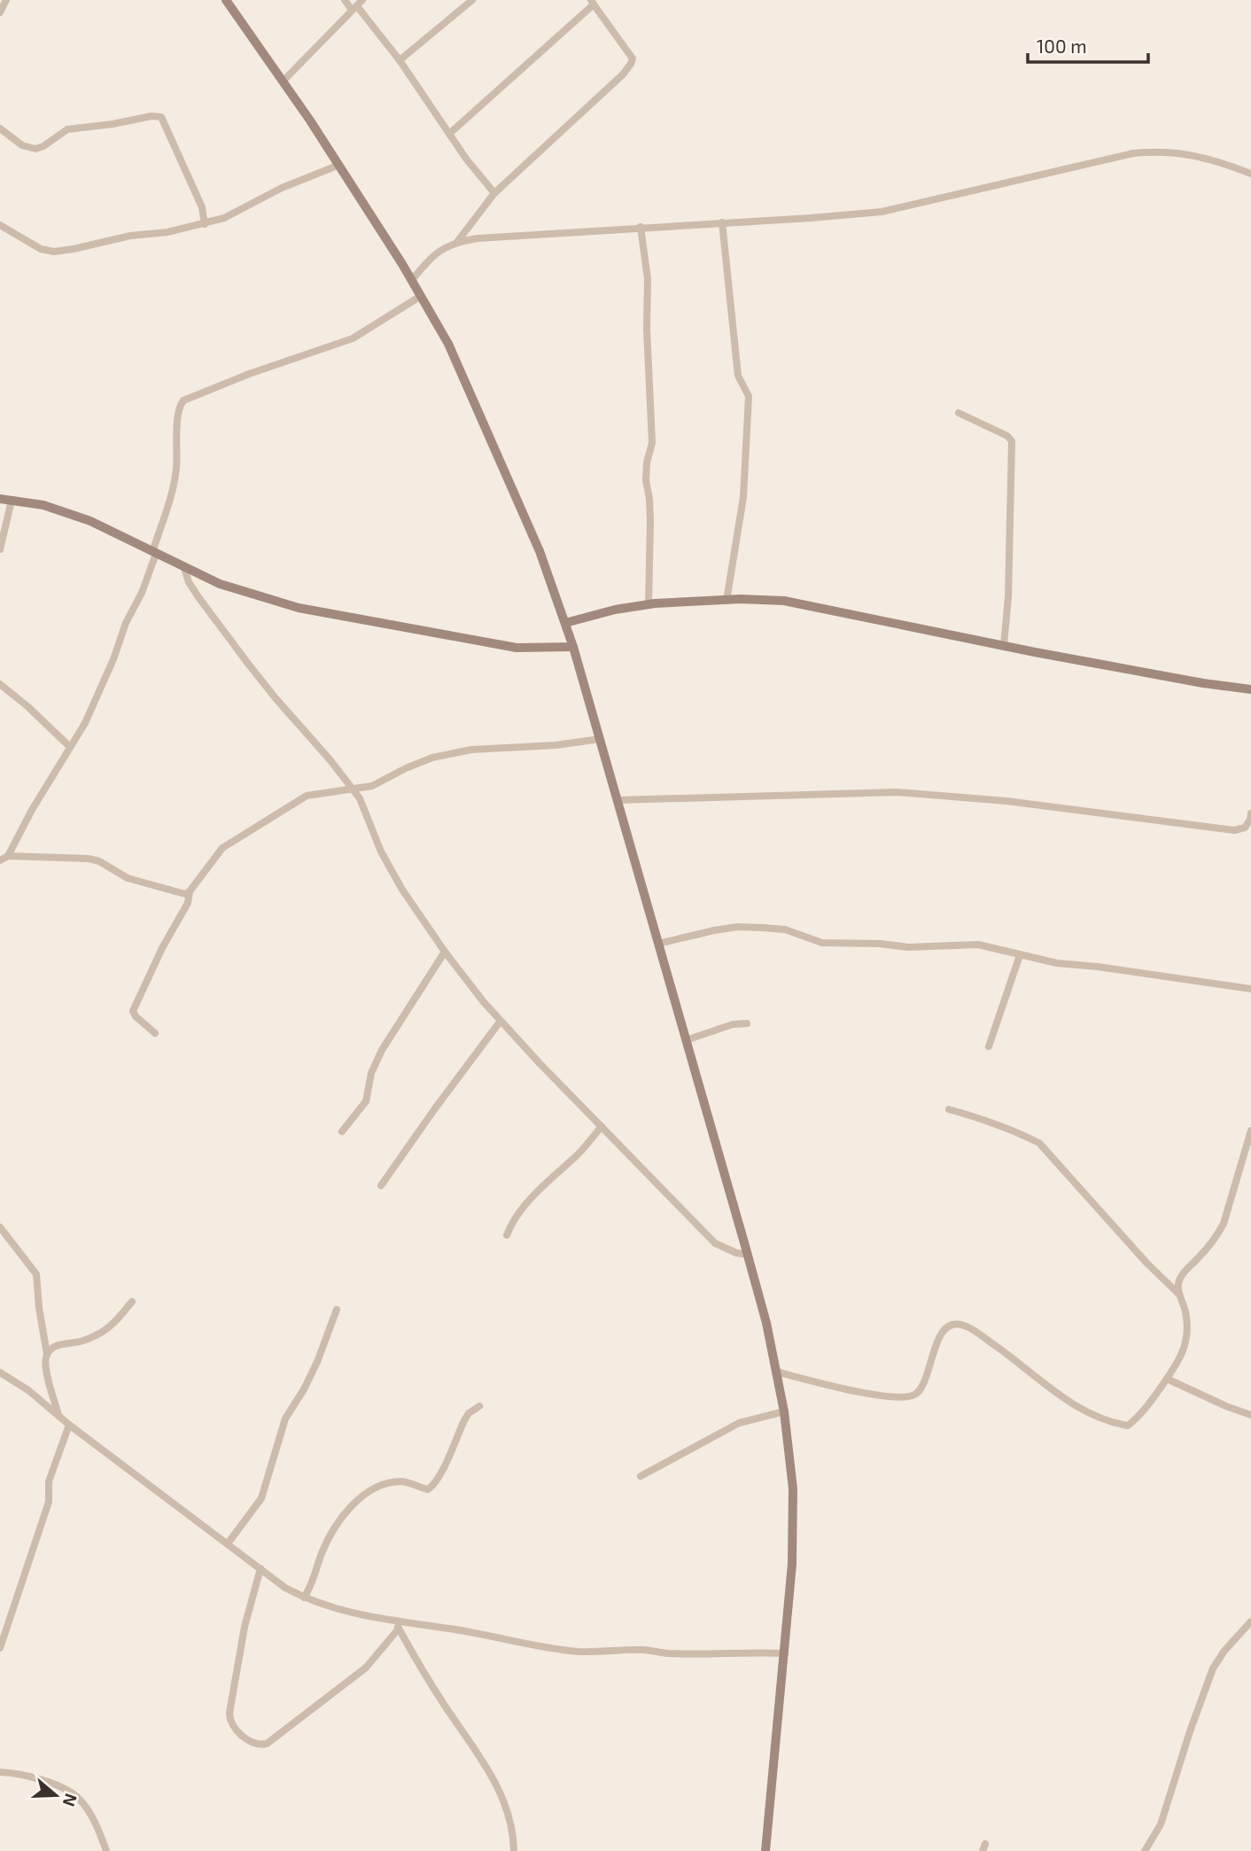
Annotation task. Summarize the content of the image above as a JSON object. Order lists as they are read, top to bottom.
{
  "scale_bar": "100 m",
  "north": "right"
}
